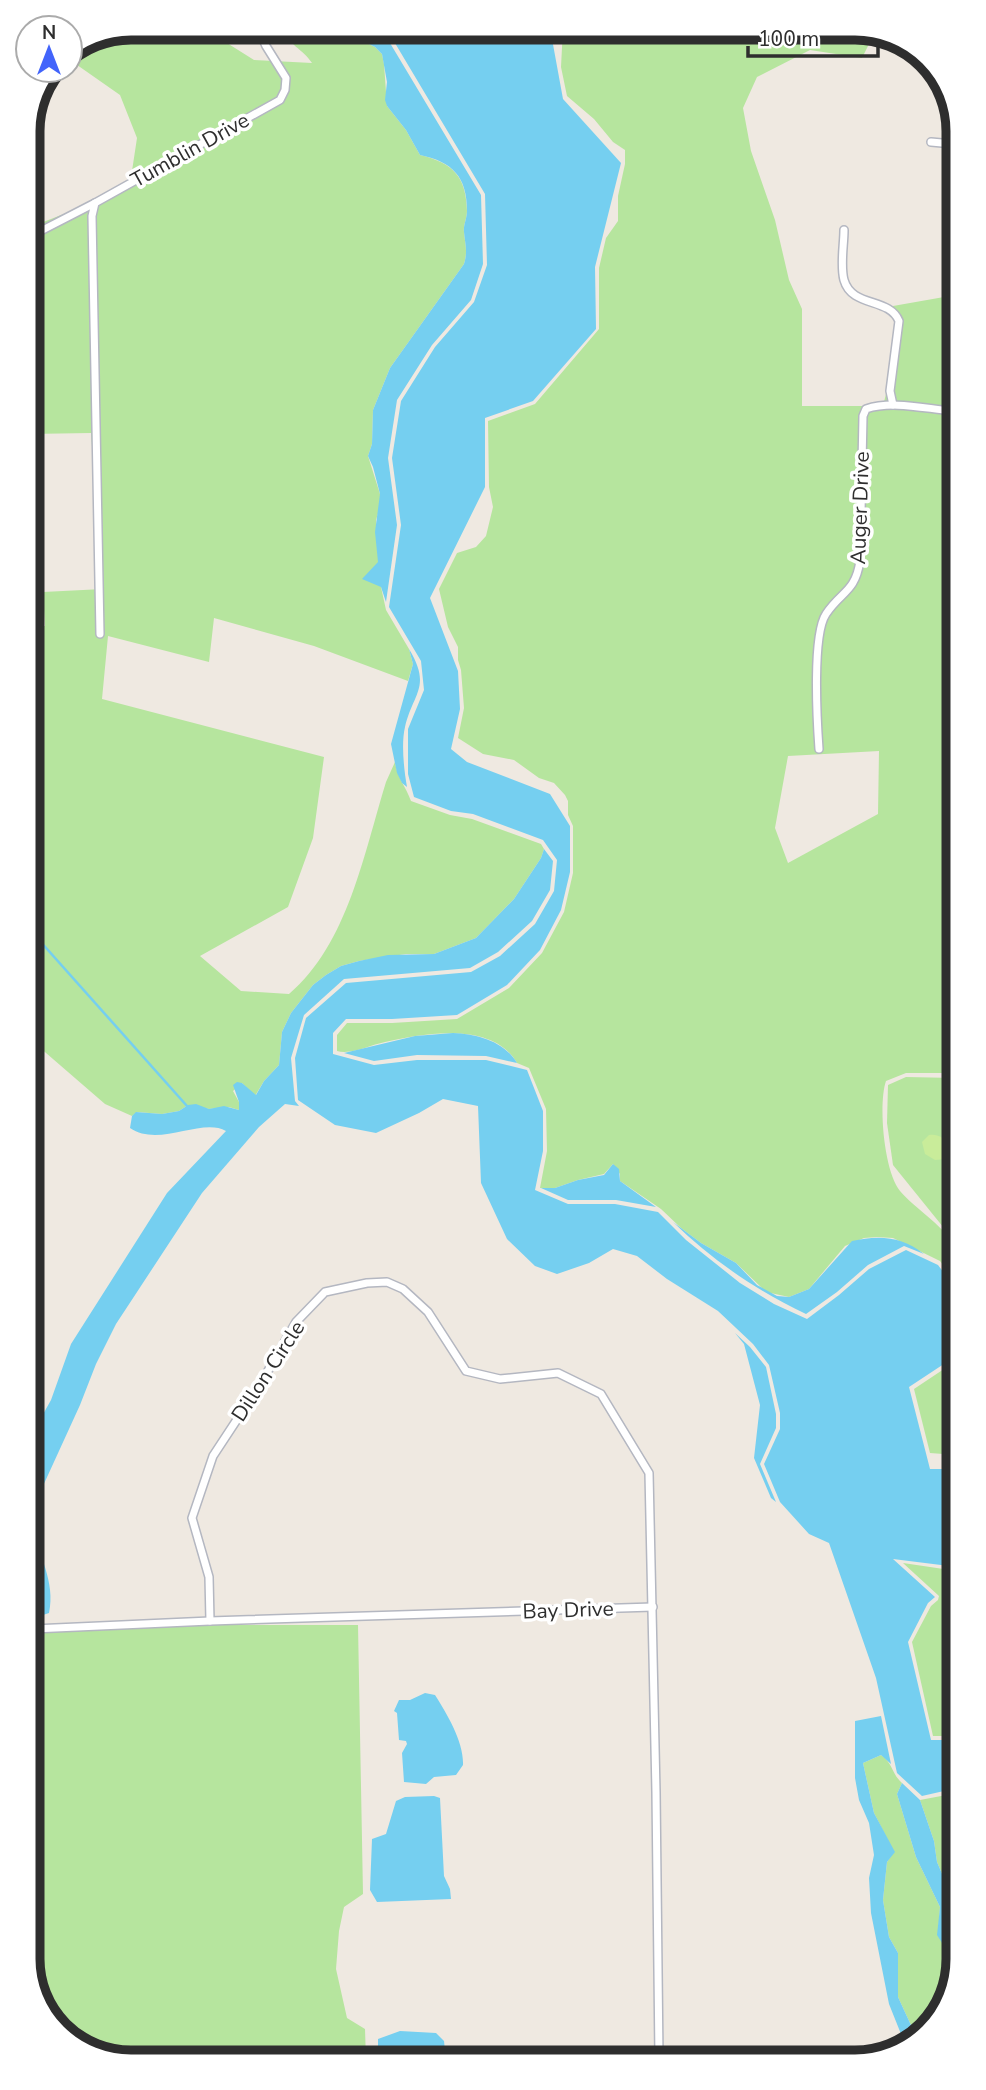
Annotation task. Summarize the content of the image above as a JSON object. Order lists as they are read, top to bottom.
{
  "streets": {
    "street": [
      "Tumblin Drive",
      "Auger Drive",
      "Dillon Circle",
      "Bay Drive"
    ]
  },
  "crossings": [
    ["Dillon Circle", "Bay Drive"]
  ],
  "scale_bar": "100 m",
  "north": "top"
}
